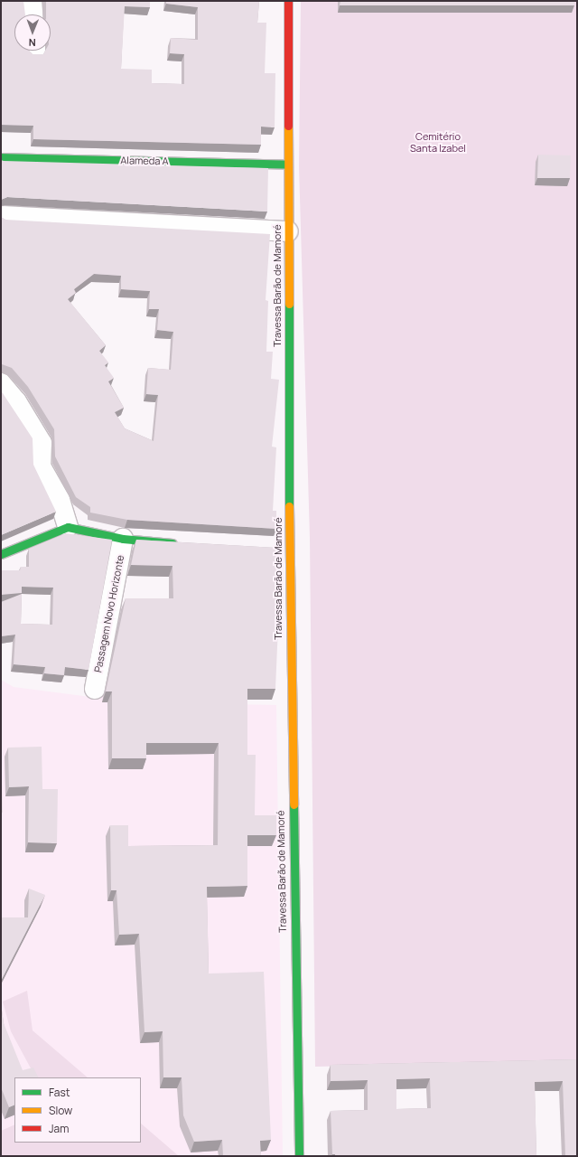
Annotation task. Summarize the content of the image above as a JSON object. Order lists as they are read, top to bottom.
{
  "streets": {
    "street": ["Alameda A", "Travessa Barão de Mamoré", "Passagem Novo Horizonte"]
  },
  "crossings": [
    ["Alameda A", "Travessa Barão de Mamoré"]
  ],
  "parks": ["Cemitério Santa Izabel"],
  "legend": ["Fast", "Slow", "Jam"],
  "north": "bottom"
}
